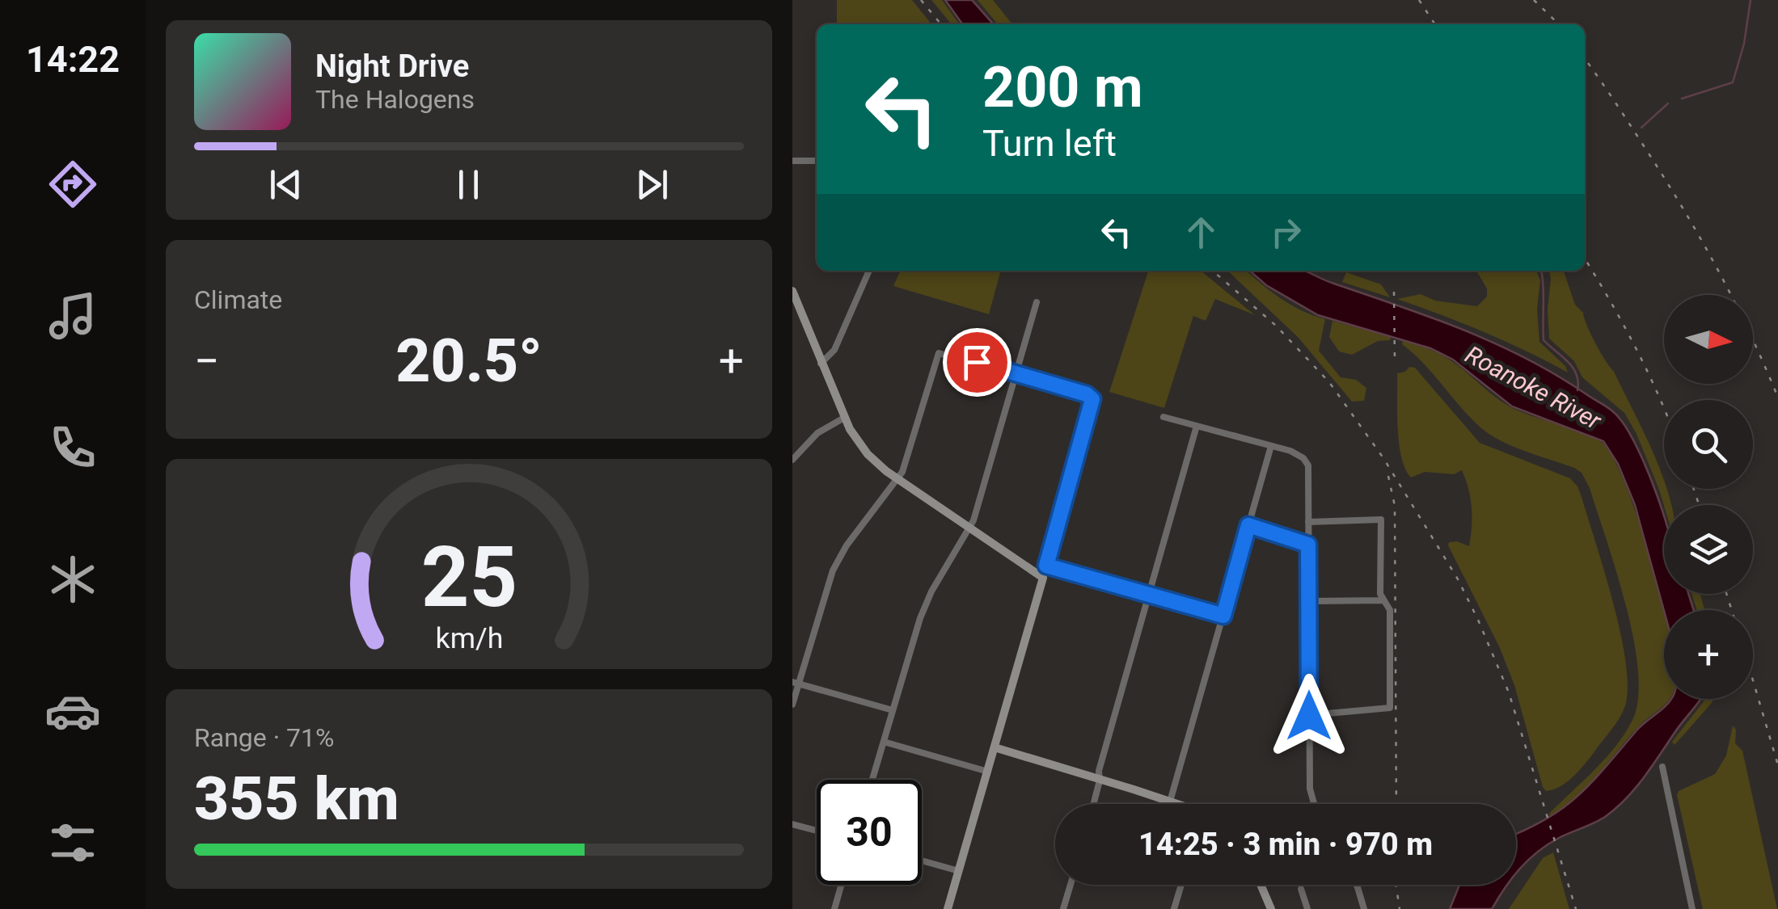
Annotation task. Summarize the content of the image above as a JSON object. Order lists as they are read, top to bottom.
{
  "water": ["Roanoke River"],
  "north": "right",
  "page": {
    "tabs": "14:22",
    "turn": ["200 m", "Turn left"],
    "song": ["Night Drive", "The Halogens"],
    "tile": [
      "Climate",
      ["Range · 71%", "355 km"]
    ],
    "map_buttons": "+",
    "heat": ["−", "20.5°", "+"],
    "limit": "30",
    "trip": "14:25 · 3 min · 970 m",
    "gauge": ["25", "km/h"]
  }
}
